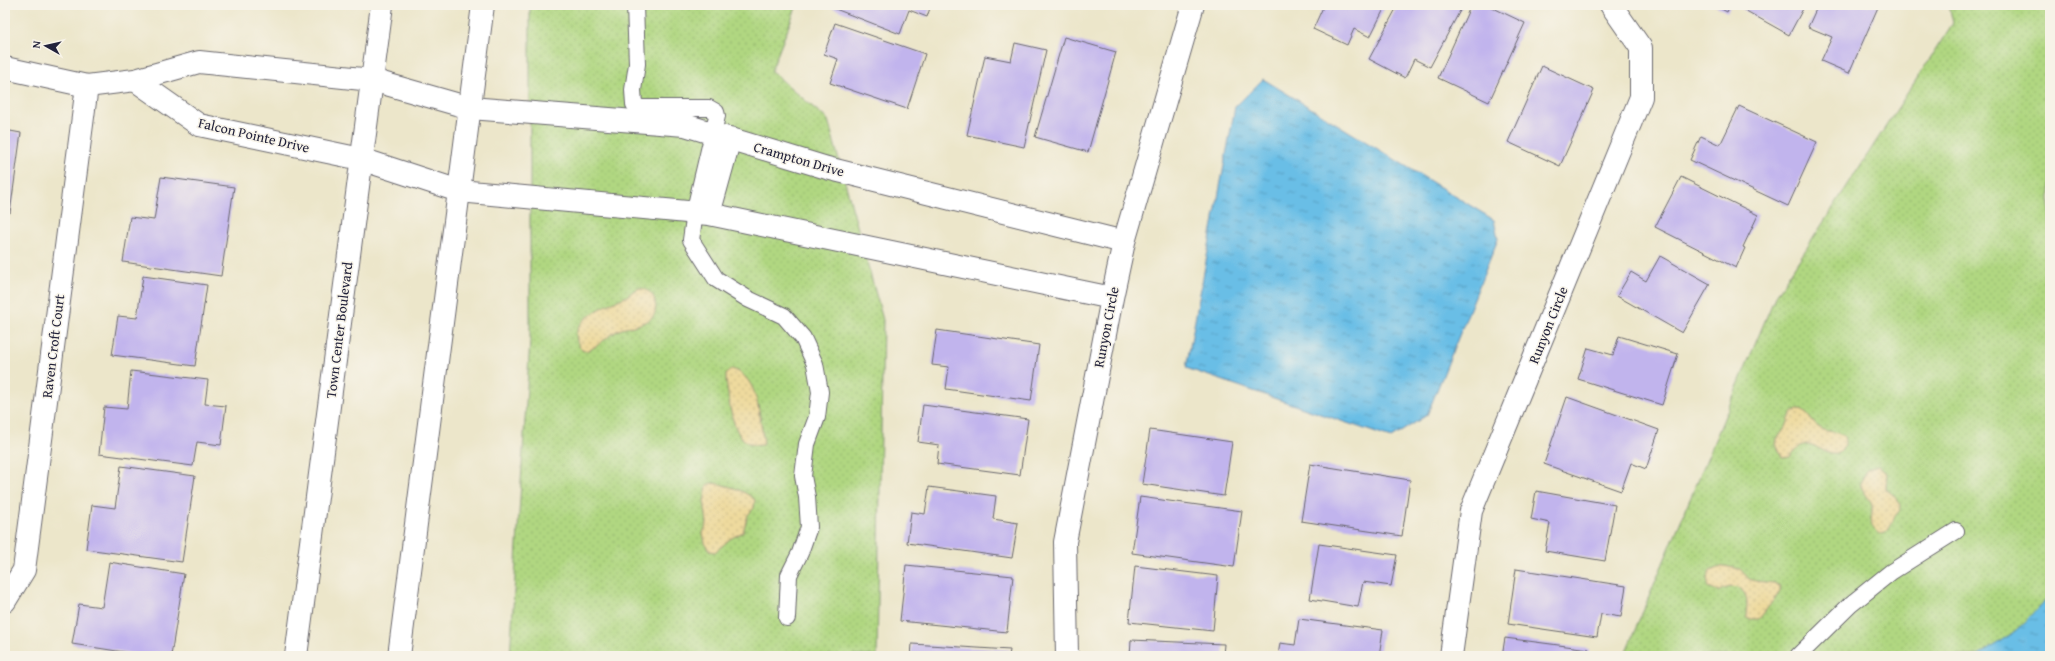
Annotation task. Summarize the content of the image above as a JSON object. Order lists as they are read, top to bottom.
{
  "streets": {
    "street": [
      "Falcon Pointe Drive",
      "Crampton Drive",
      "Runyon Circle",
      "Town Center Boulevard",
      "Raven Croft Court"
    ]
  },
  "crossings": [
    ["Falcon Pointe Drive", "Town Center Boulevard"],
    ["Crampton Drive", "Runyon Circle"],
    ["Crampton Drive", "Town Center Boulevard"]
  ],
  "north": "left"
}
